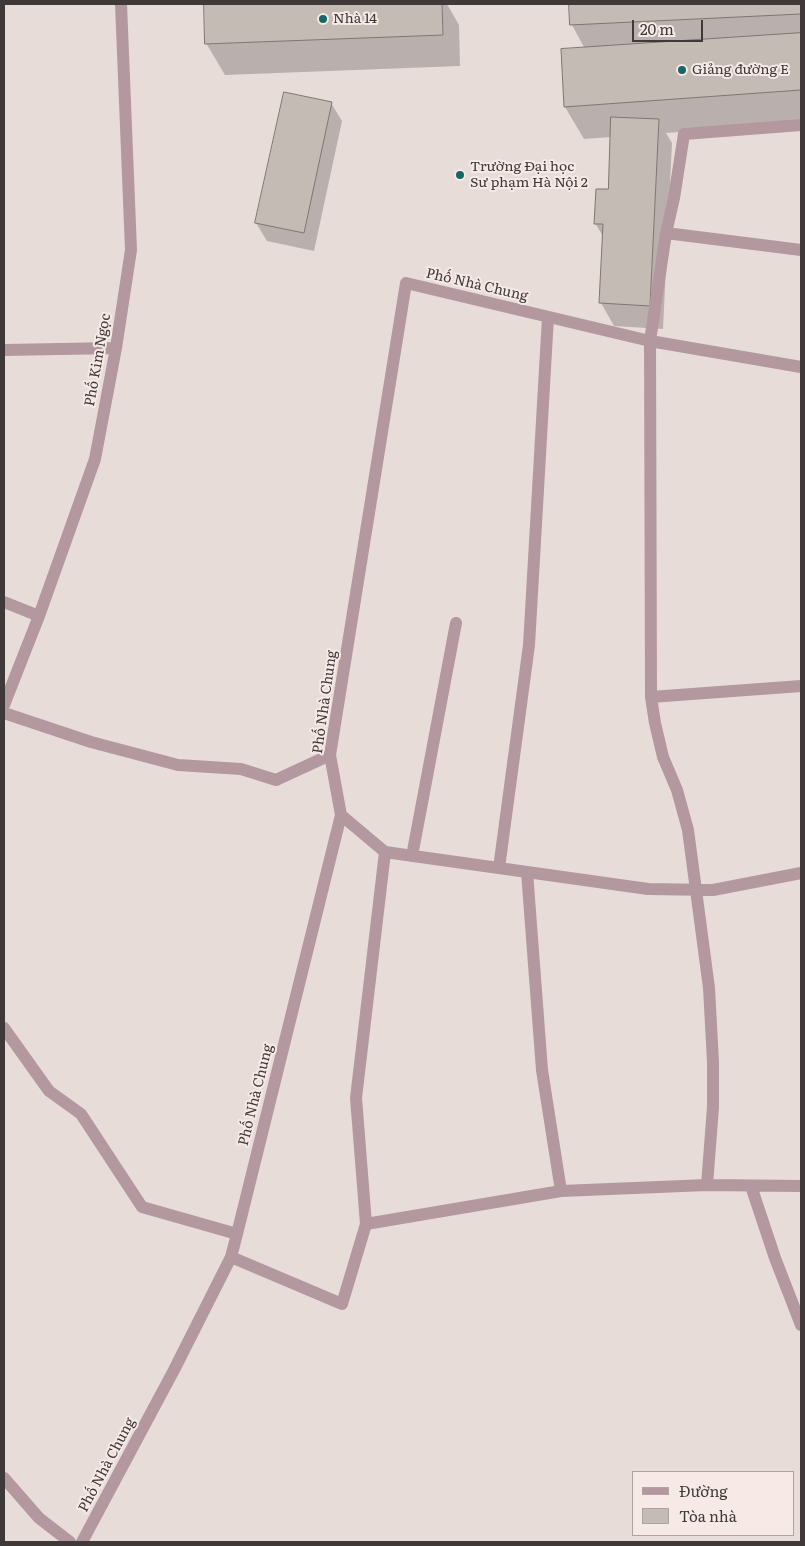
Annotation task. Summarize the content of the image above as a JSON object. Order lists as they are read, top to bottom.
{
  "streets": {
    "street": ["Phố Nhà Chung", "Phố Kim Ngọc"]
  },
  "places": ["Nhà 14", "Giảng đường E", "Trường Đại học Sư phạm Hà Nội 2"],
  "legend": ["Đường", "Tòa nhà"],
  "scale_bar": "20 m"
}
